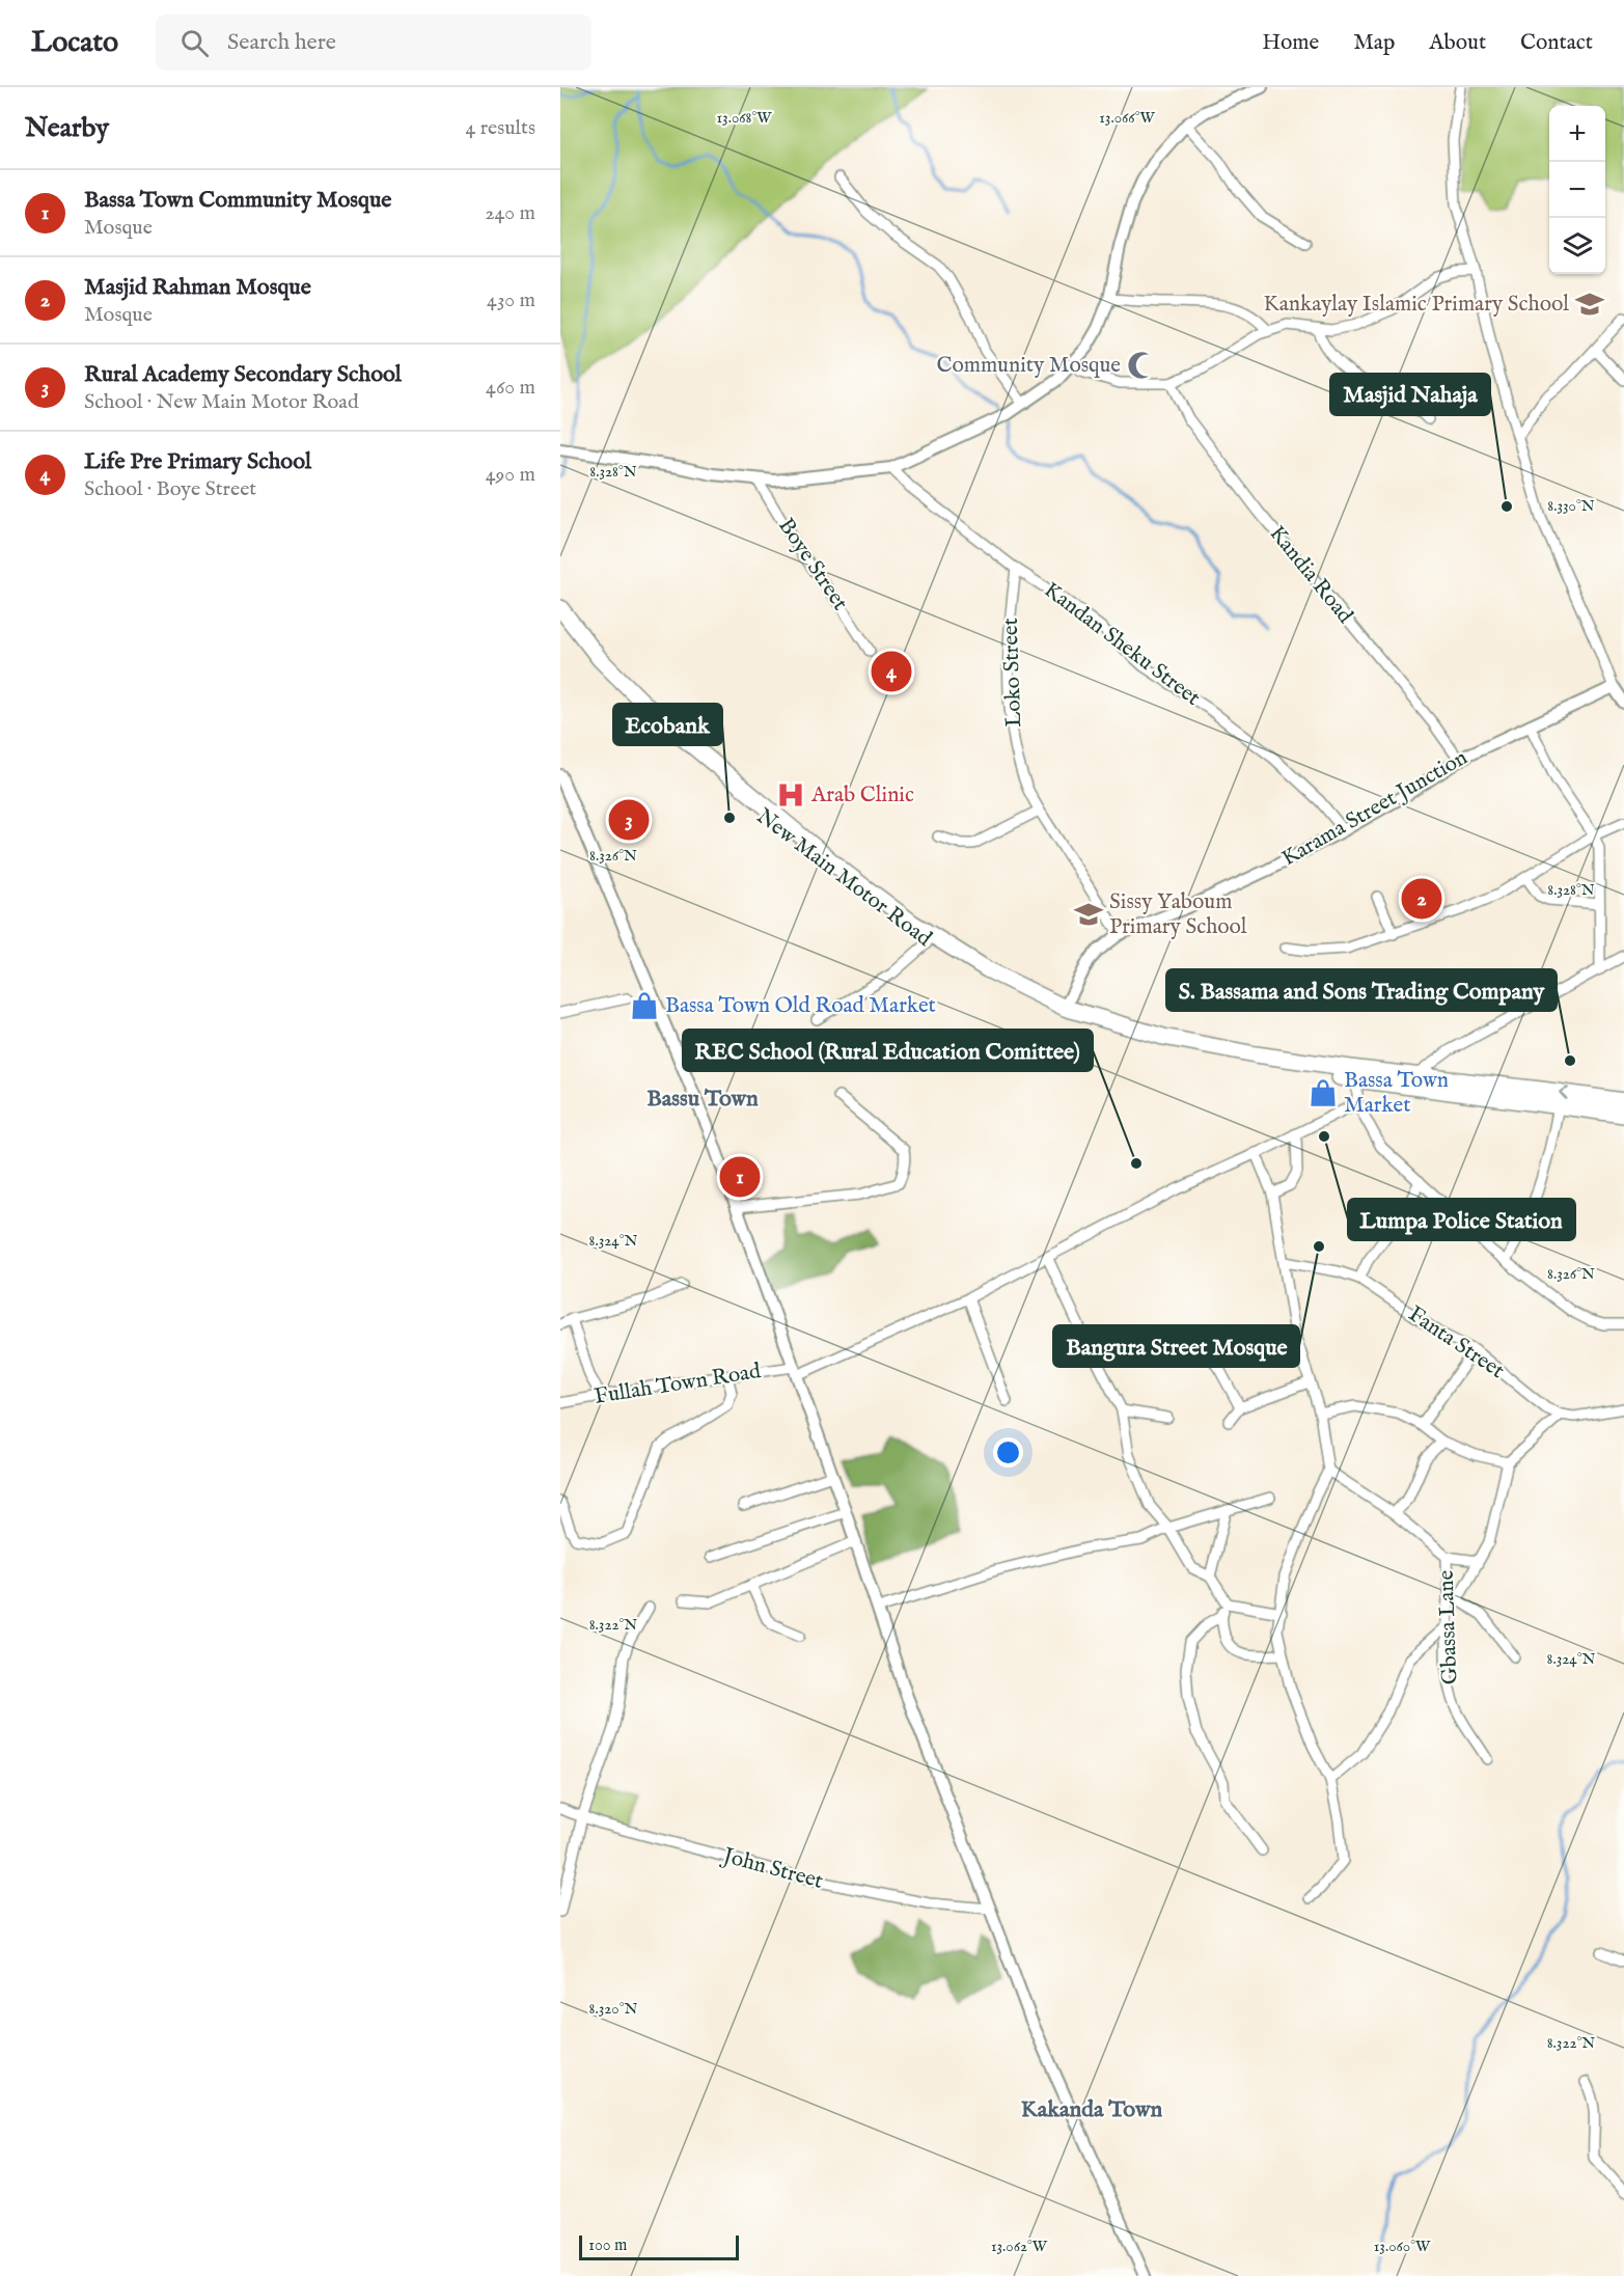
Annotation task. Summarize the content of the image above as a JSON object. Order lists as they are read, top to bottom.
{
  "streets": {
    "highway": ["New Main Motor Road"],
    "street": [
      "Boye Street",
      "Kandia Road",
      "Kandan Sheku Street",
      "Loko Street",
      "Karama Street Junction",
      "Fanta Street",
      "Fullah Town Road",
      "Gbassa Lane",
      "John Street"
    ]
  },
  "crossings": [
    ["Kandia Road", "Karama Street Junction"],
    ["Kandan Sheku Street", "Loko Street"],
    ["Kandan Sheku Street", "Karama Street Junction"],
    ["Loko Street", "Karama Street Junction"],
    ["Karama Street Junction", "New Main Motor Road"]
  ],
  "districts": ["Bassu Town", "Kakanda Town"],
  "places": {
    "school or university": ["Kankaylay Islamic Primary School", "Sissy Yaboum Primary School"],
    "mosque": ["Community Mosque"],
    "other": [
      "Masjid Nahaja",
      "Ecobank",
      "S. Bassama and Sons Trading Company",
      "Lumpa Police Station",
      "REC School (Rural Education Comittee)",
      "Bangura Street Mosque"
    ],
    "hospital": ["Arab Clinic"],
    "shop": ["Bassa Town Old Road Market", "Bassa Town Market"]
  },
  "scale_bar": "100 m",
  "page": {
    "header": "Locato",
    "search": "Search here",
    "nav": [
      "Home",
      "Map",
      "About",
      "Contact"
    ],
    "heading": ["Nearby", "4 results"],
    "map_buttons": ["+", "−"],
    "list": [
      {
        "mark": "1",
        "name": "Bassa Town Community Mosque",
        "note": "Mosque",
        "value": "240 m"
      },
      {
        "mark": "2",
        "name": "Masjid Rahman Mosque",
        "note": "Mosque",
        "value": "430 m"
      },
      {
        "mark": "3",
        "name": "Rural Academy Secondary School",
        "note": "School · New Main Motor Road",
        "value": "460 m"
      },
      {
        "mark": "4",
        "name": "Life Pre Primary School",
        "note": "School · Boye Street",
        "value": "490 m"
      }
    ],
    "pins": [
      "4",
      "3",
      "2",
      "1"
    ],
    "scale": "100 m"
  },
  "coordinates": [
    "13.068°W",
    "13.066°W",
    "8.328°N",
    "8.330°N",
    "8.326°N",
    "8.324°N",
    "8.322°N",
    "8.320°N",
    "13.062°W",
    "13.060°W"
  ]
}
